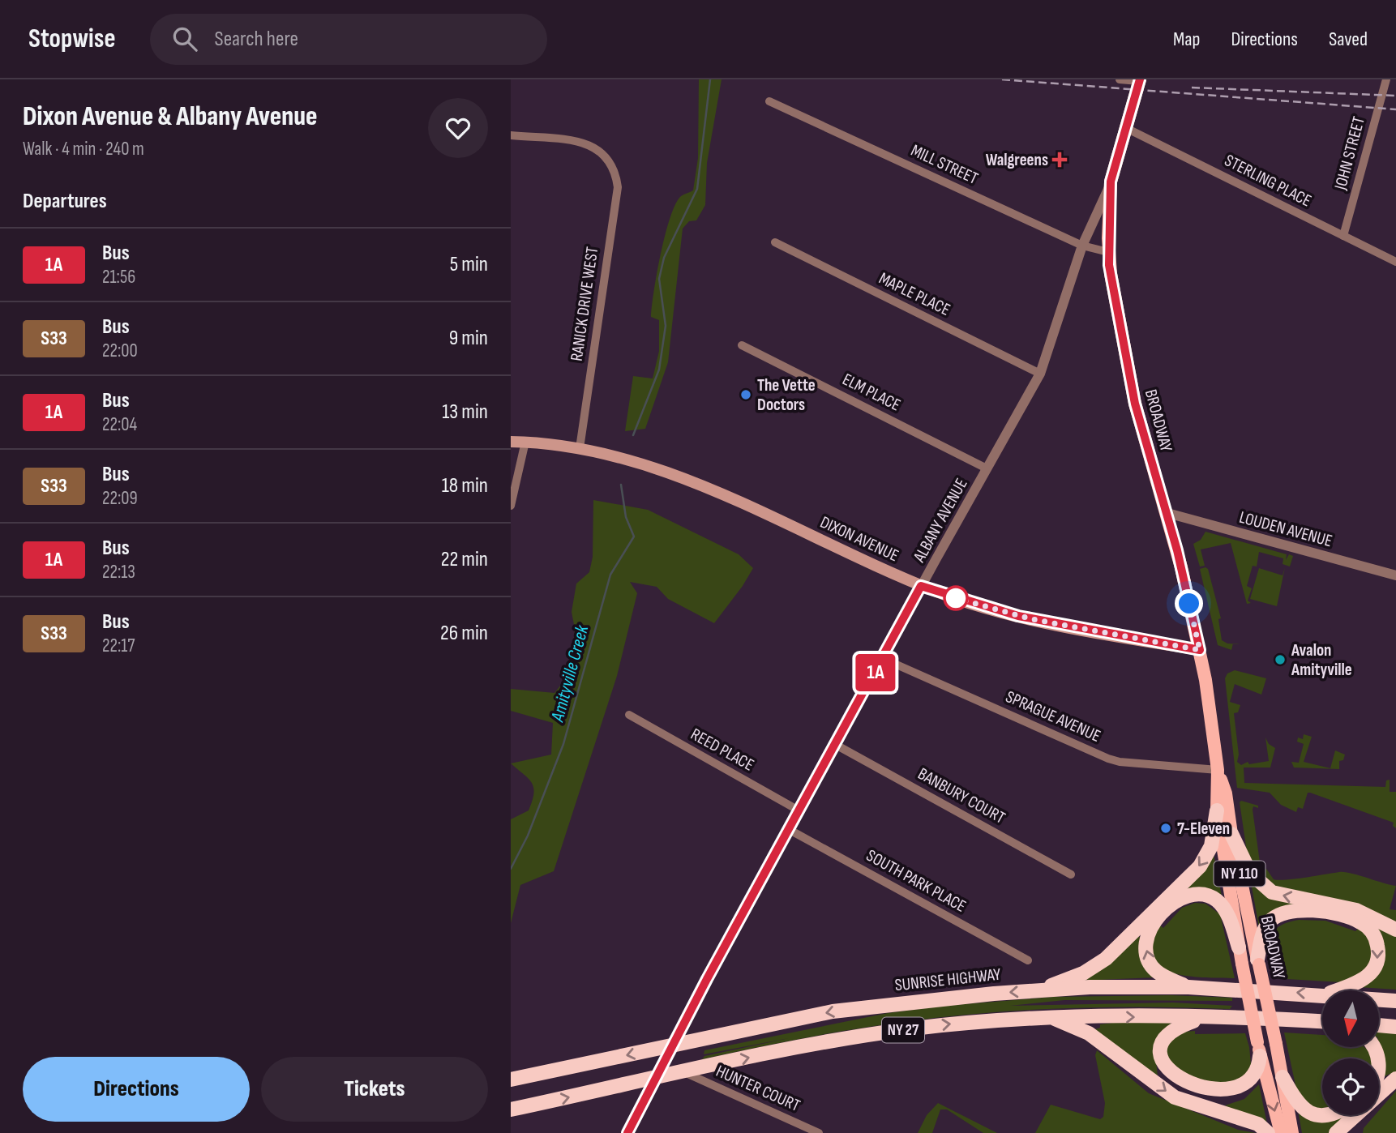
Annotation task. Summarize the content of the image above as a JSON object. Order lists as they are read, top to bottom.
{
  "streets": {
    "highway": ["SUNRISE HIGHWAY", "NY 27"],
    "main road": ["BROADWAY", "DIXON AVENUE", "NY 110"],
    "street": [
      "JOHN STREET",
      "MILL STREET",
      "STERLING PLACE",
      "MAPLE PLACE",
      "RANICK DRIVE WEST",
      "ELM PLACE",
      "ALBANY AVENUE",
      "LOUDEN AVENUE",
      "SPRAGUE AVENUE",
      "REED PLACE",
      "BANBURY COURT",
      "SOUTH PARK PLACE",
      "HUNTER COURT"
    ]
  },
  "crossings": [
    ["JOHN STREET", "STERLING PLACE"],
    ["MILL STREET", "BROADWAY"],
    ["MILL STREET", "ALBANY AVENUE"],
    ["STERLING PLACE", "BROADWAY"],
    ["MAPLE PLACE", "ALBANY AVENUE"],
    ["RANICK DRIVE WEST", "DIXON AVENUE"],
    ["ELM PLACE", "ALBANY AVENUE"],
    ["BROADWAY", "ALBANY AVENUE"],
    ["BROADWAY", "LOUDEN AVENUE"],
    ["BROADWAY", "DIXON AVENUE"],
    ["BROADWAY", "SPRAGUE AVENUE"],
    ["ALBANY AVENUE", "DIXON AVENUE"],
    ["ALBANY AVENUE", "SPRAGUE AVENUE"],
    ["ALBANY AVENUE", "REED PLACE"],
    ["ALBANY AVENUE", "BANBURY COURT"],
    ["ALBANY AVENUE", "SOUTH PARK PLACE"],
    ["ALBANY AVENUE", "SUNRISE HIGHWAY"],
    ["ALBANY AVENUE", "NY 27"],
    ["NY 27", "HUNTER COURT"]
  ],
  "water": ["Amityville Creek"],
  "places": {
    "health": ["Walgreens"],
    "other": ["The Vette Doctors", "Avalon Amityville", "7-Eleven"]
  },
  "lines": ["bus line 1A"],
  "north": "bottom",
  "page": {
    "header": "Stopwise",
    "search": "Search here",
    "nav": ["Map", "Directions", "Saved"],
    "heading": [
      ["Dixon Avenue & Albany Avenue", "Walk · 4 min · 240 m"],
      "Departures"
    ],
    "on_map": "1A",
    "list": [
      {
        "mark": "1A",
        "name": "Bus",
        "note": "21:56",
        "value": "5 min"
      },
      {
        "mark": "S33",
        "name": "Bus",
        "note": "22:00",
        "value": "9 min"
      },
      {
        "mark": "1A",
        "name": "Bus",
        "note": "22:04",
        "value": "13 min"
      },
      {
        "mark": "S33",
        "name": "Bus",
        "note": "22:09",
        "value": "18 min"
      },
      {
        "mark": "1A",
        "name": "Bus",
        "note": "22:13",
        "value": "22 min"
      },
      {
        "mark": "S33",
        "name": "Bus",
        "note": "22:17",
        "value": "26 min"
      }
    ],
    "buttons": ["Directions", "Tickets"]
  }
}
